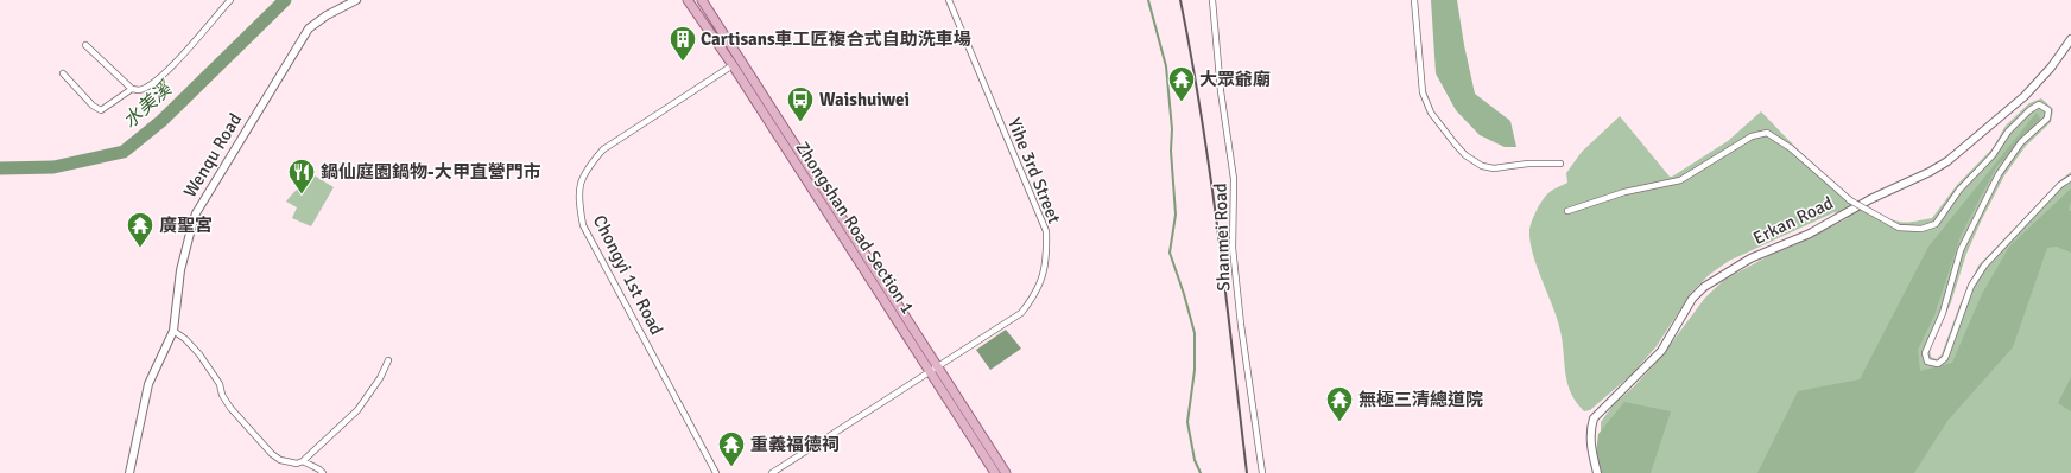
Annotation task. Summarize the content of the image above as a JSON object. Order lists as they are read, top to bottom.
{
  "streets": {
    "main road": ["Zhongshan Road Section 1"],
    "street": [
      "Wenqu Road",
      "Yihe 3rd Street",
      "Erkan Road",
      "Shanmei Road",
      "Chongyi 1st Road"
    ]
  },
  "crossings": [
    ["Yihe 3rd Street", "Zhongshan Road Section 1"],
    ["Zhongshan Road Section 1", "Chongyi 1st Road"]
  ],
  "water": ["水美溪"],
  "places": {
    "building": ["Cartisans車工匠複合式自助洗車場"],
    "temple": [
      "大眾爺廟",
      "廣聖宮",
      "無極三清總道院",
      "重義福德祠"
    ],
    "bus stop": ["Waishuiwei"],
    "restaurant": ["鍋仙庭園鍋物-大甲直營門市"]
  }
}
